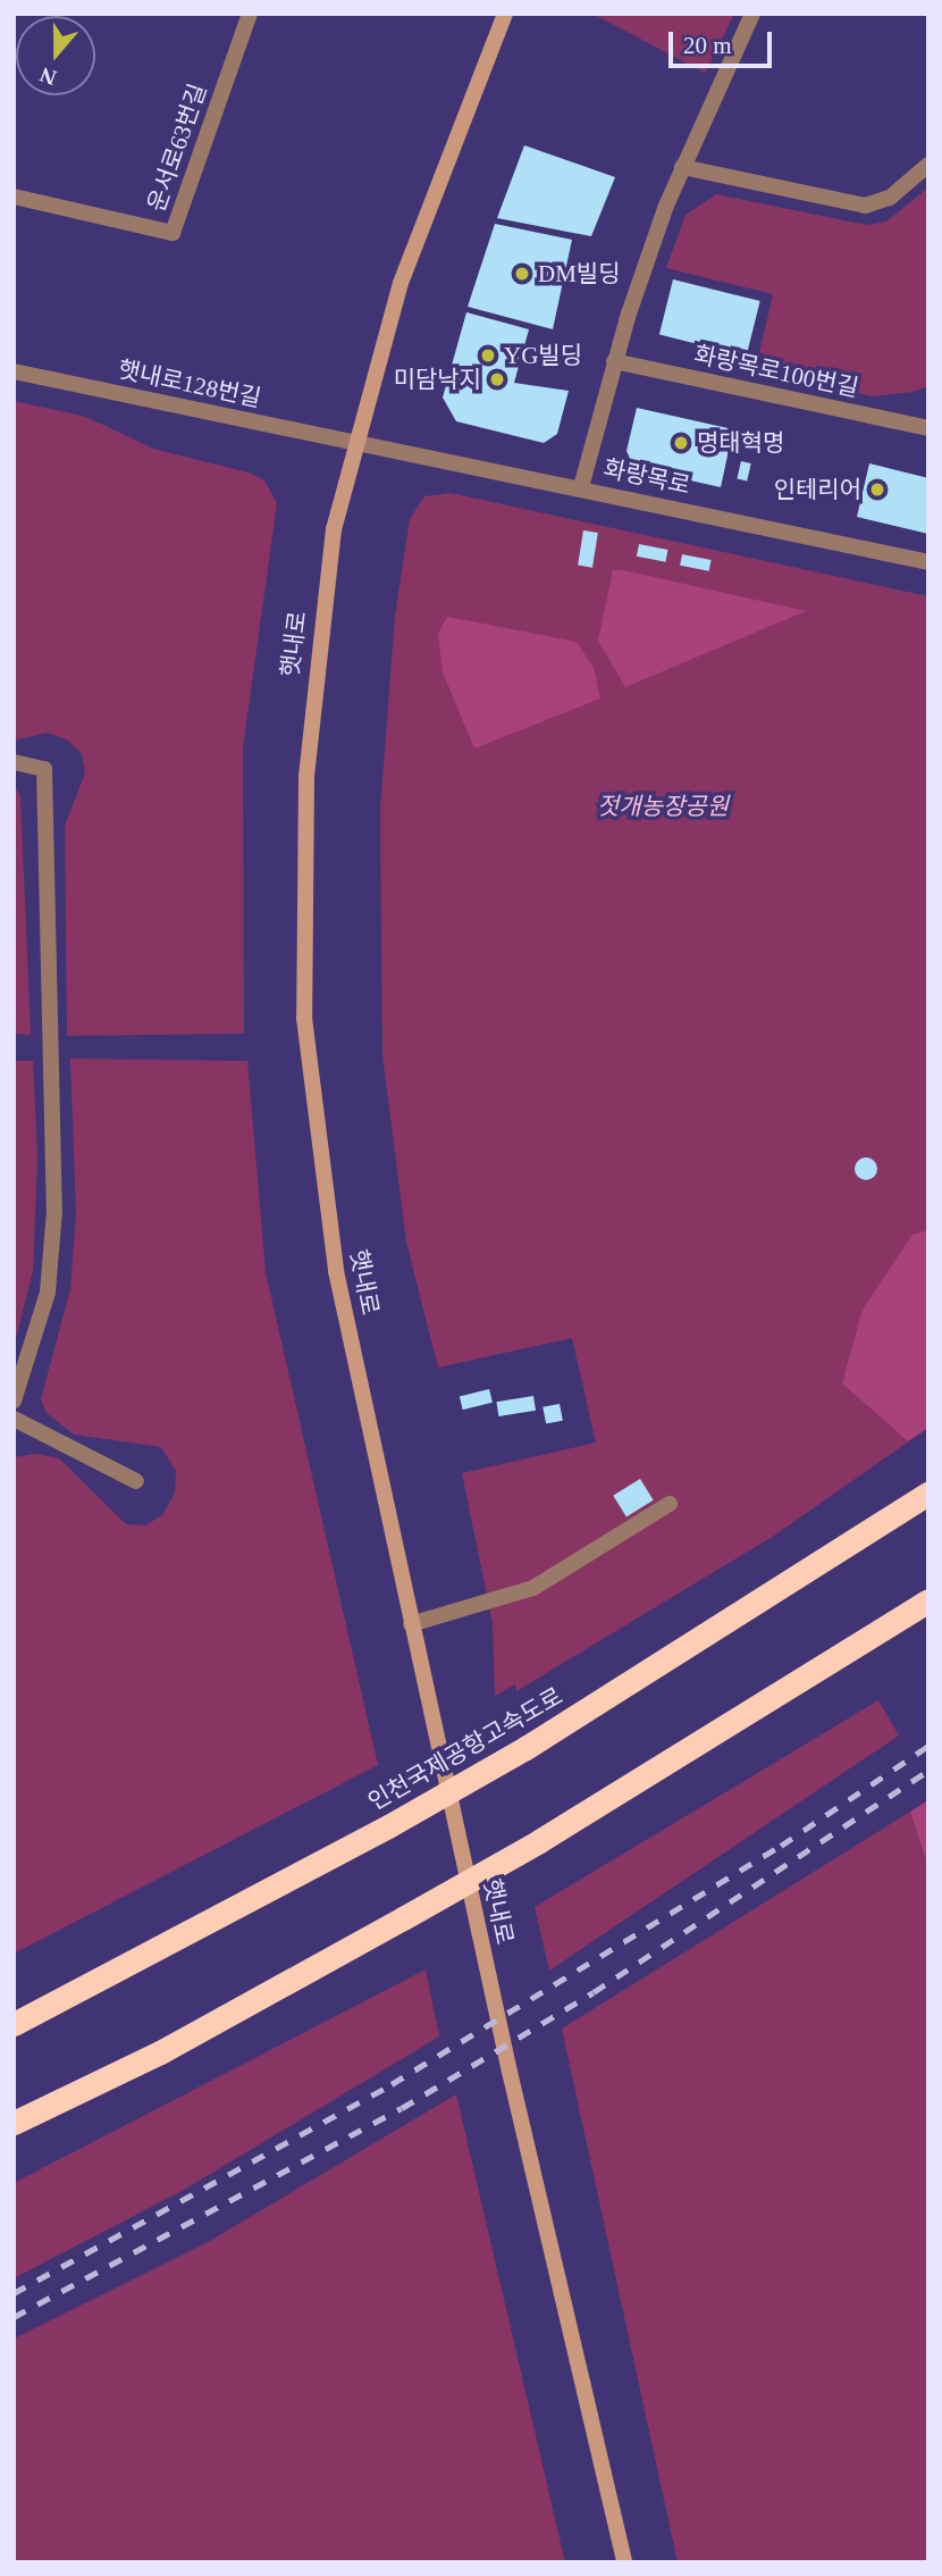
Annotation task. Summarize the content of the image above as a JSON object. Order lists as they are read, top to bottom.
{
  "streets": {
    "highway": ["인천국제공항고속도로"],
    "main road": ["햇내로"],
    "street": [
      "운서로63번길",
      "화랑목로100번길",
      "햇내로128번길",
      "화랑목로"
    ]
  },
  "crossings": [
    ["햇내로128번길", "화랑목로"],
    ["햇내로128번길", "햇내로"],
    ["화랑목로", "햇내로"]
  ],
  "parks": ["젓개농장공원"],
  "places": [
    "DM빌딩",
    "YG빌딩",
    "미담낙지",
    "명태혁명",
    "인테리어"
  ],
  "scale_bar": "20 m",
  "north": "bottom"
}
